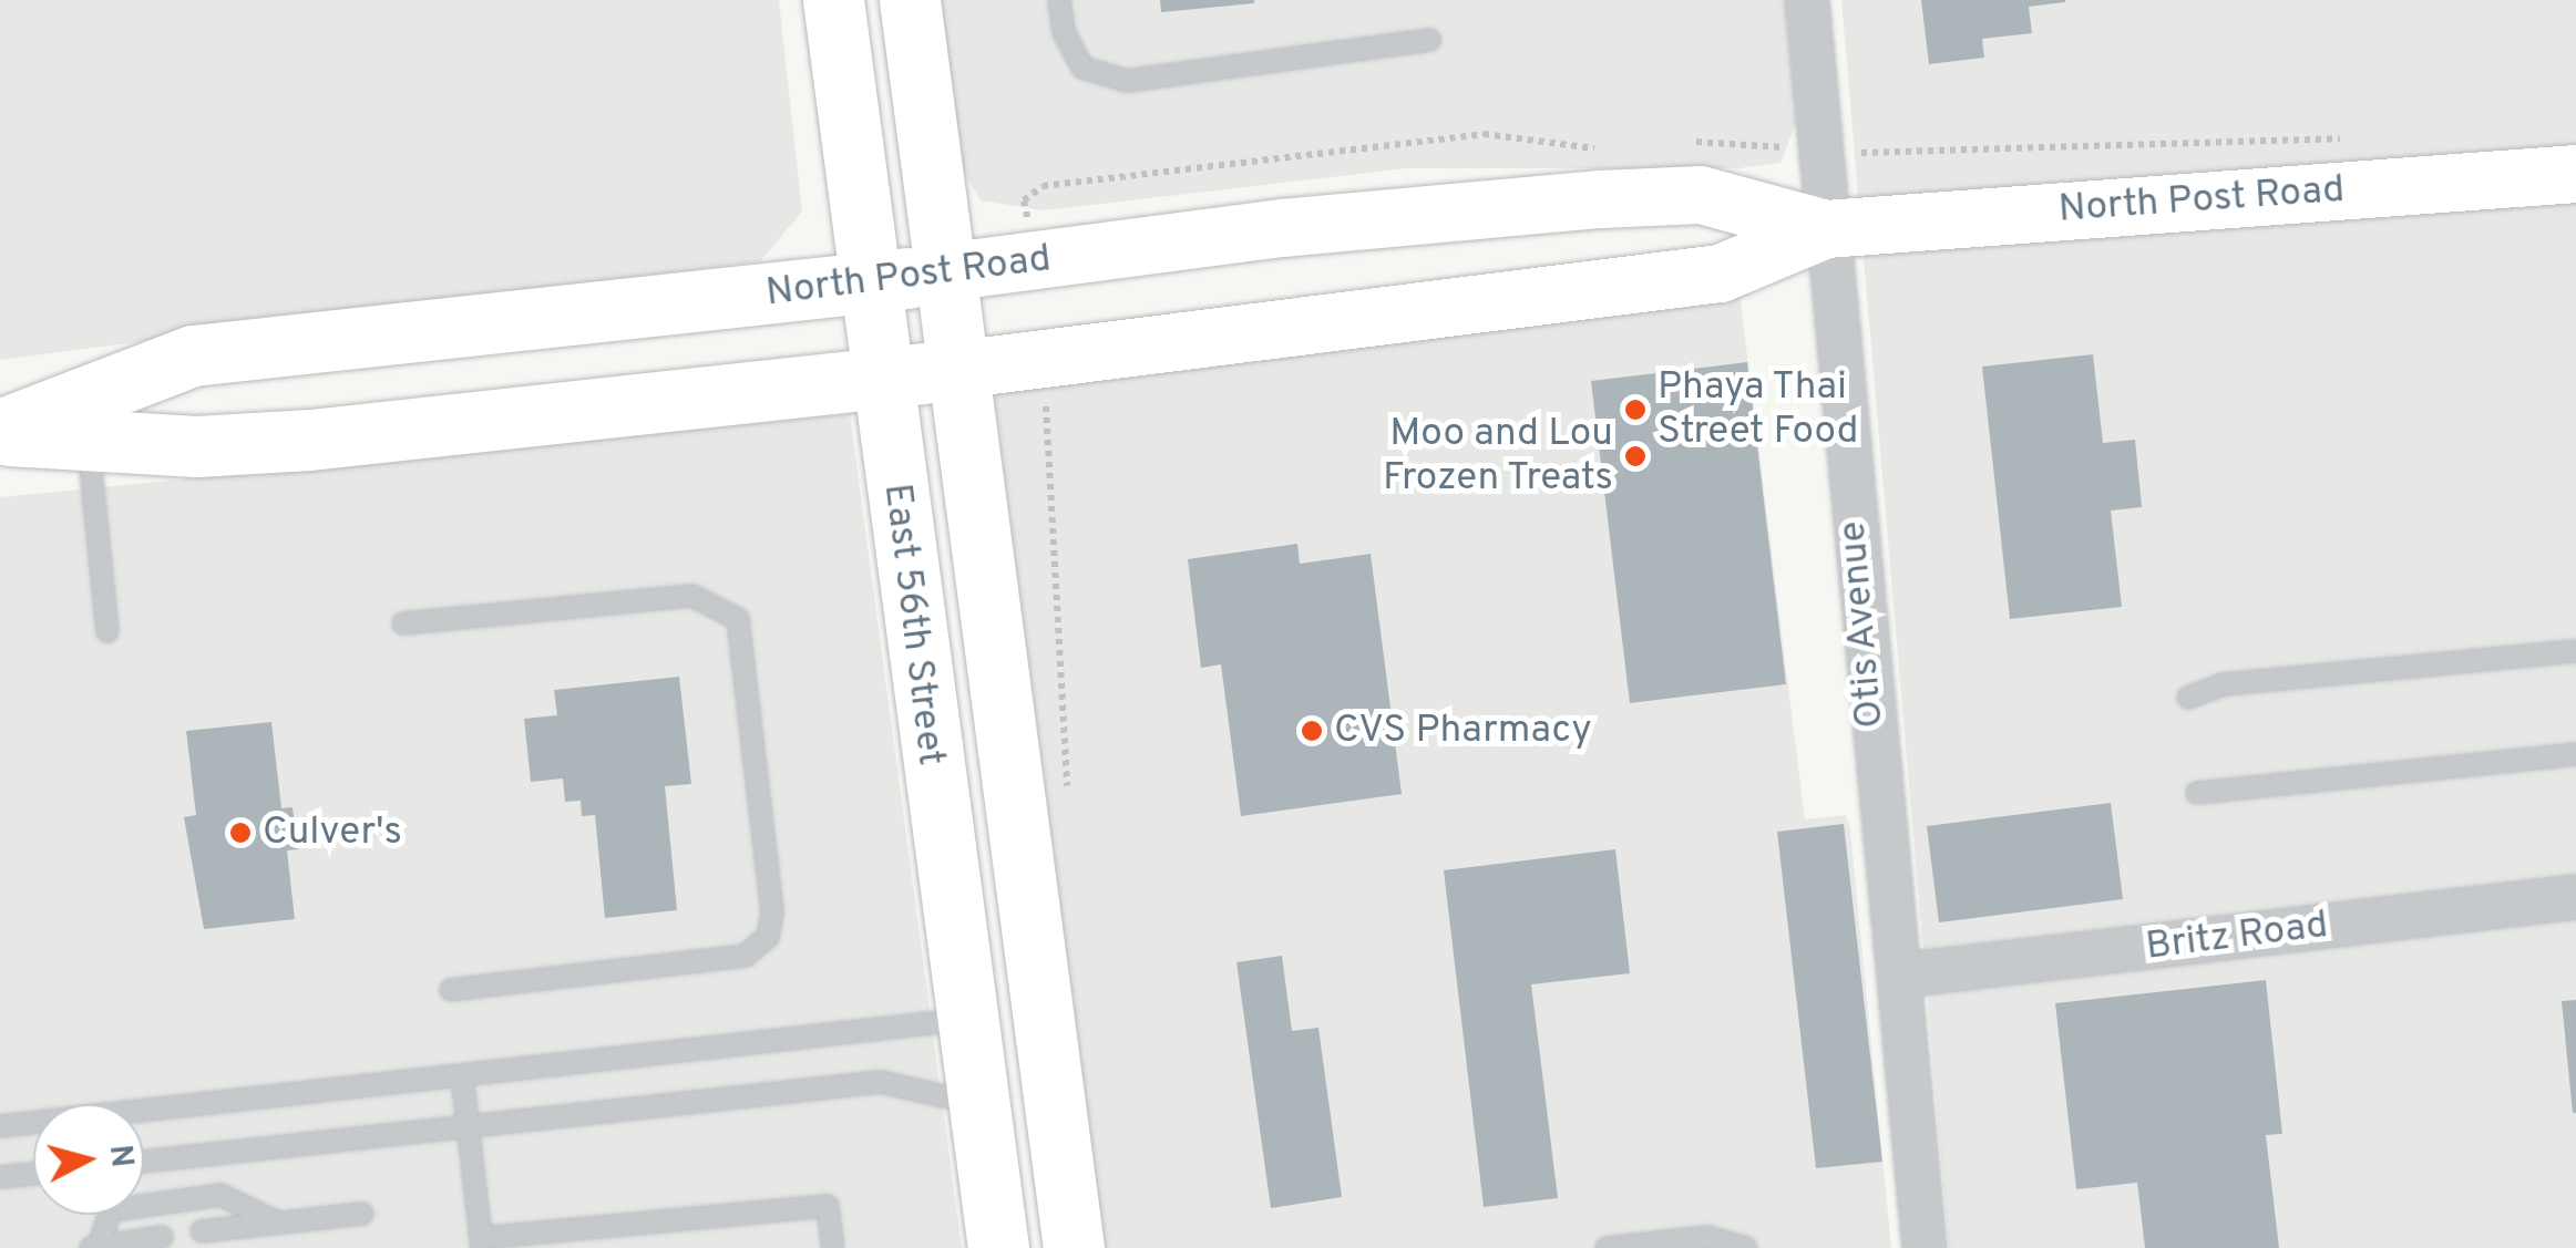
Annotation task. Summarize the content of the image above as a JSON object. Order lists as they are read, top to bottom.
{
  "streets": {
    "main road": ["North Post Road", "East 56th Street"],
    "street": ["Otis Avenue", "Britz Road"]
  },
  "crossings": [
    ["North Post Road", "East 56th Street"],
    ["North Post Road", "Otis Avenue"],
    ["Otis Avenue", "Britz Road"]
  ],
  "places": [
    "Phaya Thai Street Food",
    "Moo and Lou Frozen Treats",
    "CVS Pharmacy",
    "Culver's"
  ],
  "north": "right"
}
